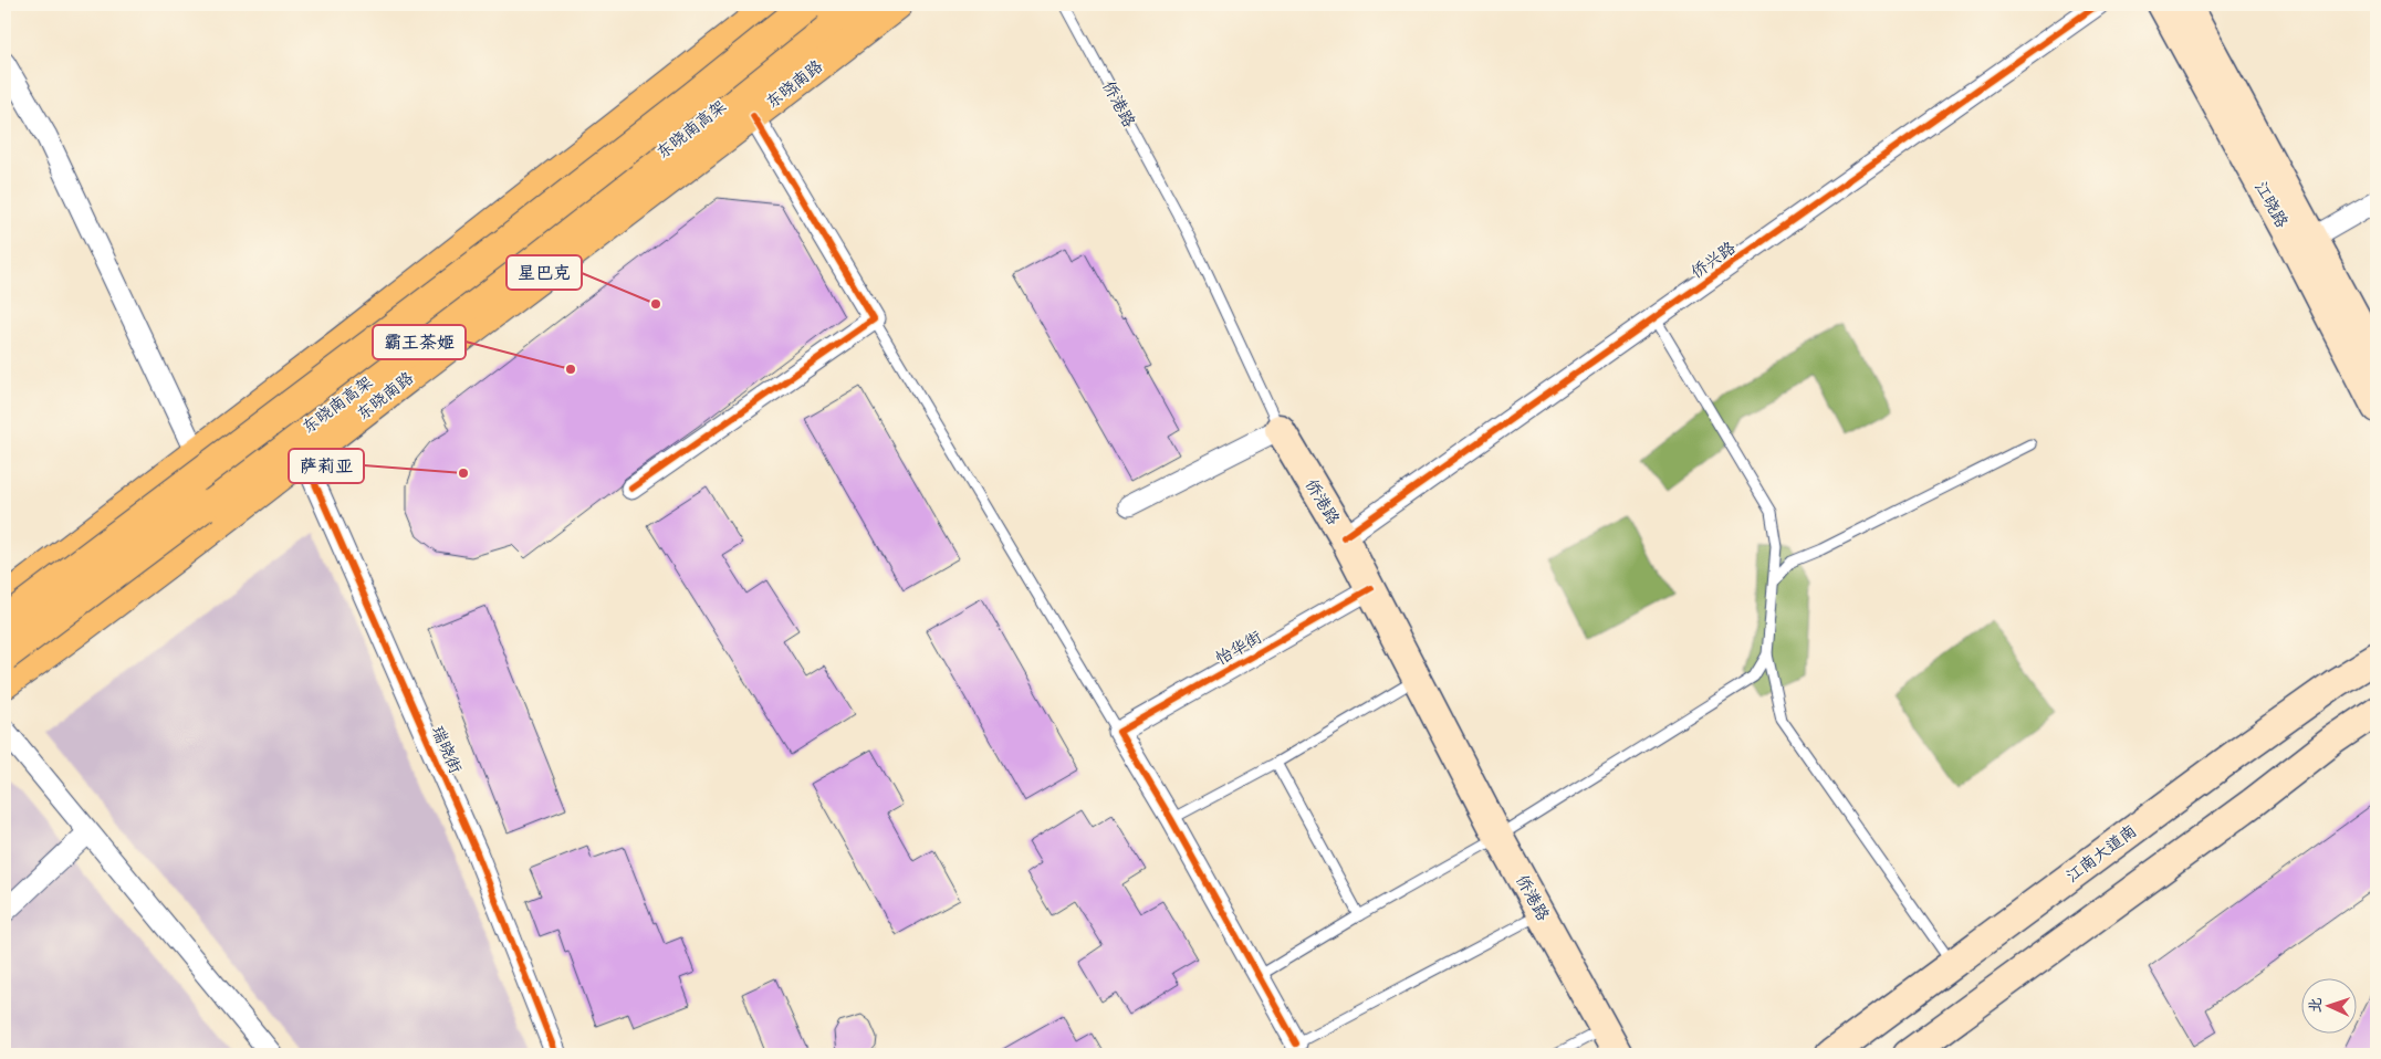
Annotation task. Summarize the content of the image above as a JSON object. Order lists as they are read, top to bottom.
{
  "streets": {
    "main road": ["东晓南路", "东晓南高架"],
    "street": [
      "侨港路",
      "江晓路",
      "侨兴路",
      "怡华街",
      "瑞晓街",
      "江南大道南"
    ]
  },
  "crossings": [
    ["东晓南路", "瑞晓街"],
    ["侨港路", "侨兴路"],
    ["侨港路", "怡华街"]
  ],
  "places": ["星巴克", "霸王茶姬", "萨莉亚"],
  "north": "left"
}
